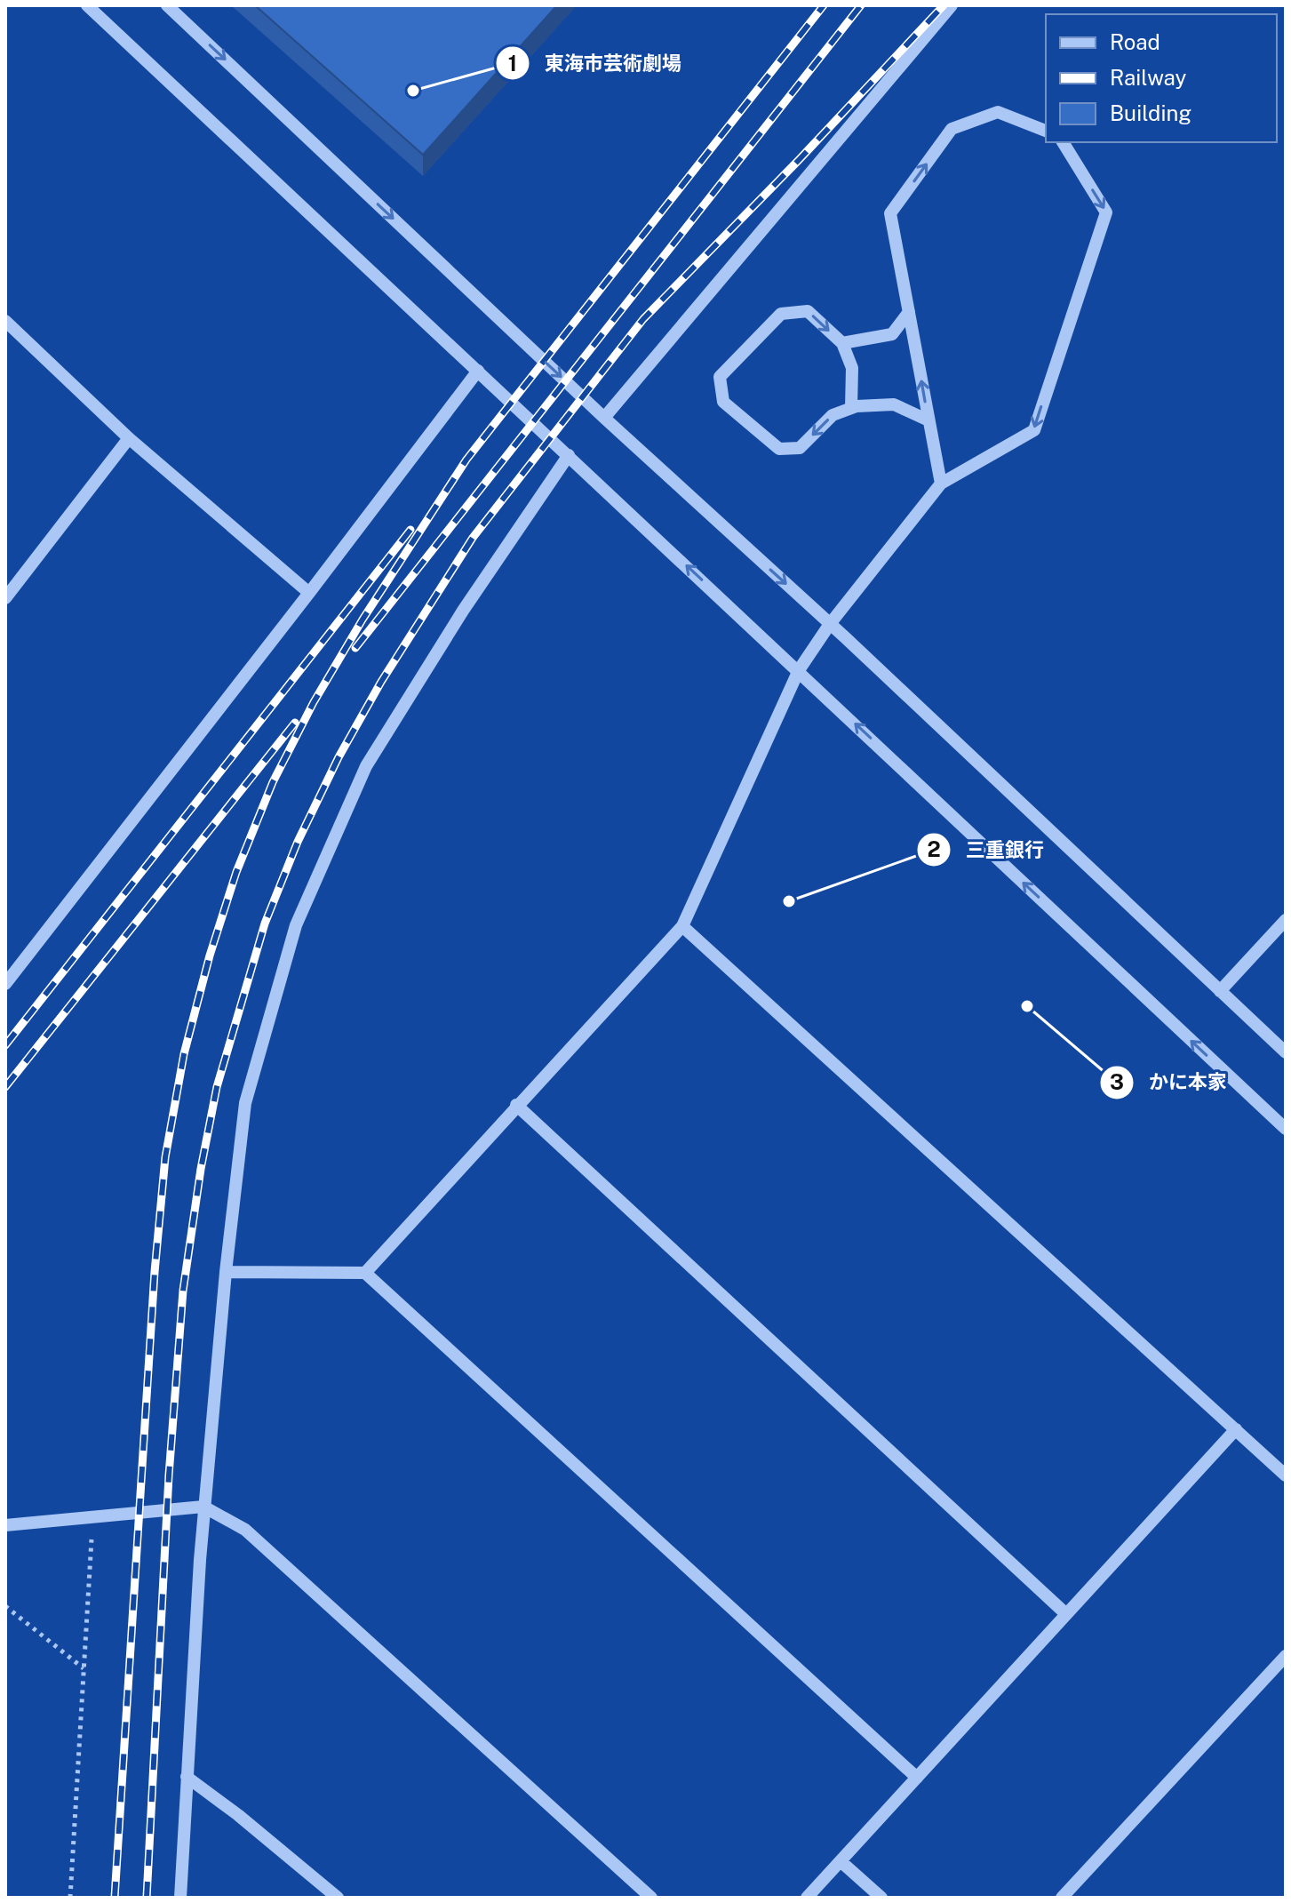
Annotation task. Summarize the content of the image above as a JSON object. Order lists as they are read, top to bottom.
{
  "places": ["東海市芸術劇場", "三重銀行", "かに本家"],
  "legend": ["Road", "Railway", "Building"]
}
